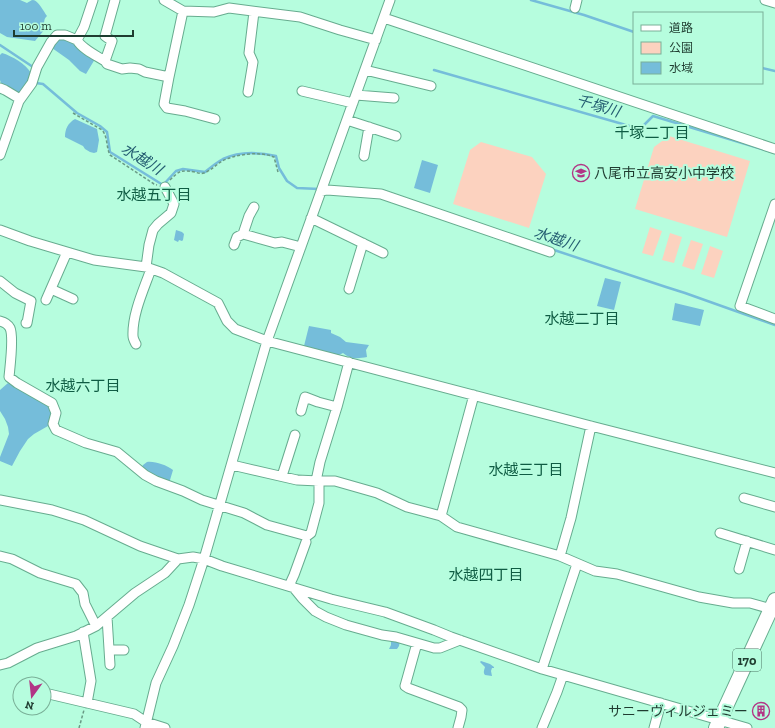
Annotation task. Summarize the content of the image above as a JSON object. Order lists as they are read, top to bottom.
{
  "streets": {
    "highway": ["170"]
  },
  "districts": [
    "千塚二丁目",
    "水越五丁目",
    "水越二丁目",
    "水越六丁目",
    "水越三丁目",
    "水越四丁目"
  ],
  "water": ["千塚川", "水越川"],
  "places": {
    "school or university": ["八尾市立高安小中学校"],
    "building": ["サニーヴィルジェミー"]
  },
  "legend": ["道路", "公園", "水域"],
  "scale_bar": "100 m",
  "north": "bottom"
}
